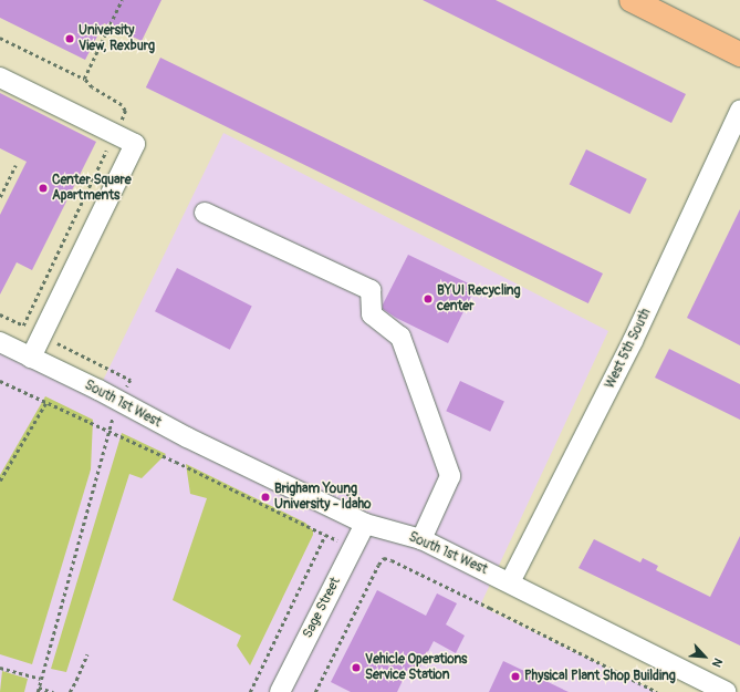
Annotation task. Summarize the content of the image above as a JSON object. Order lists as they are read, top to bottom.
{
  "streets": {
    "street": ["West 5th South", "South 1st West", "Sage Street"]
  },
  "crossings": [
    ["West 5th South", "South 1st West"],
    ["South 1st West", "Sage Street"]
  ],
  "places": [
    "University View, Rexburg",
    "Center Square Apartments",
    "BYUI Recycling center",
    "Brigham Young University - Idaho",
    "Vehicle Operations Service Station",
    "Physical Plant Shop Building"
  ],
  "north": "bottom right"
}
